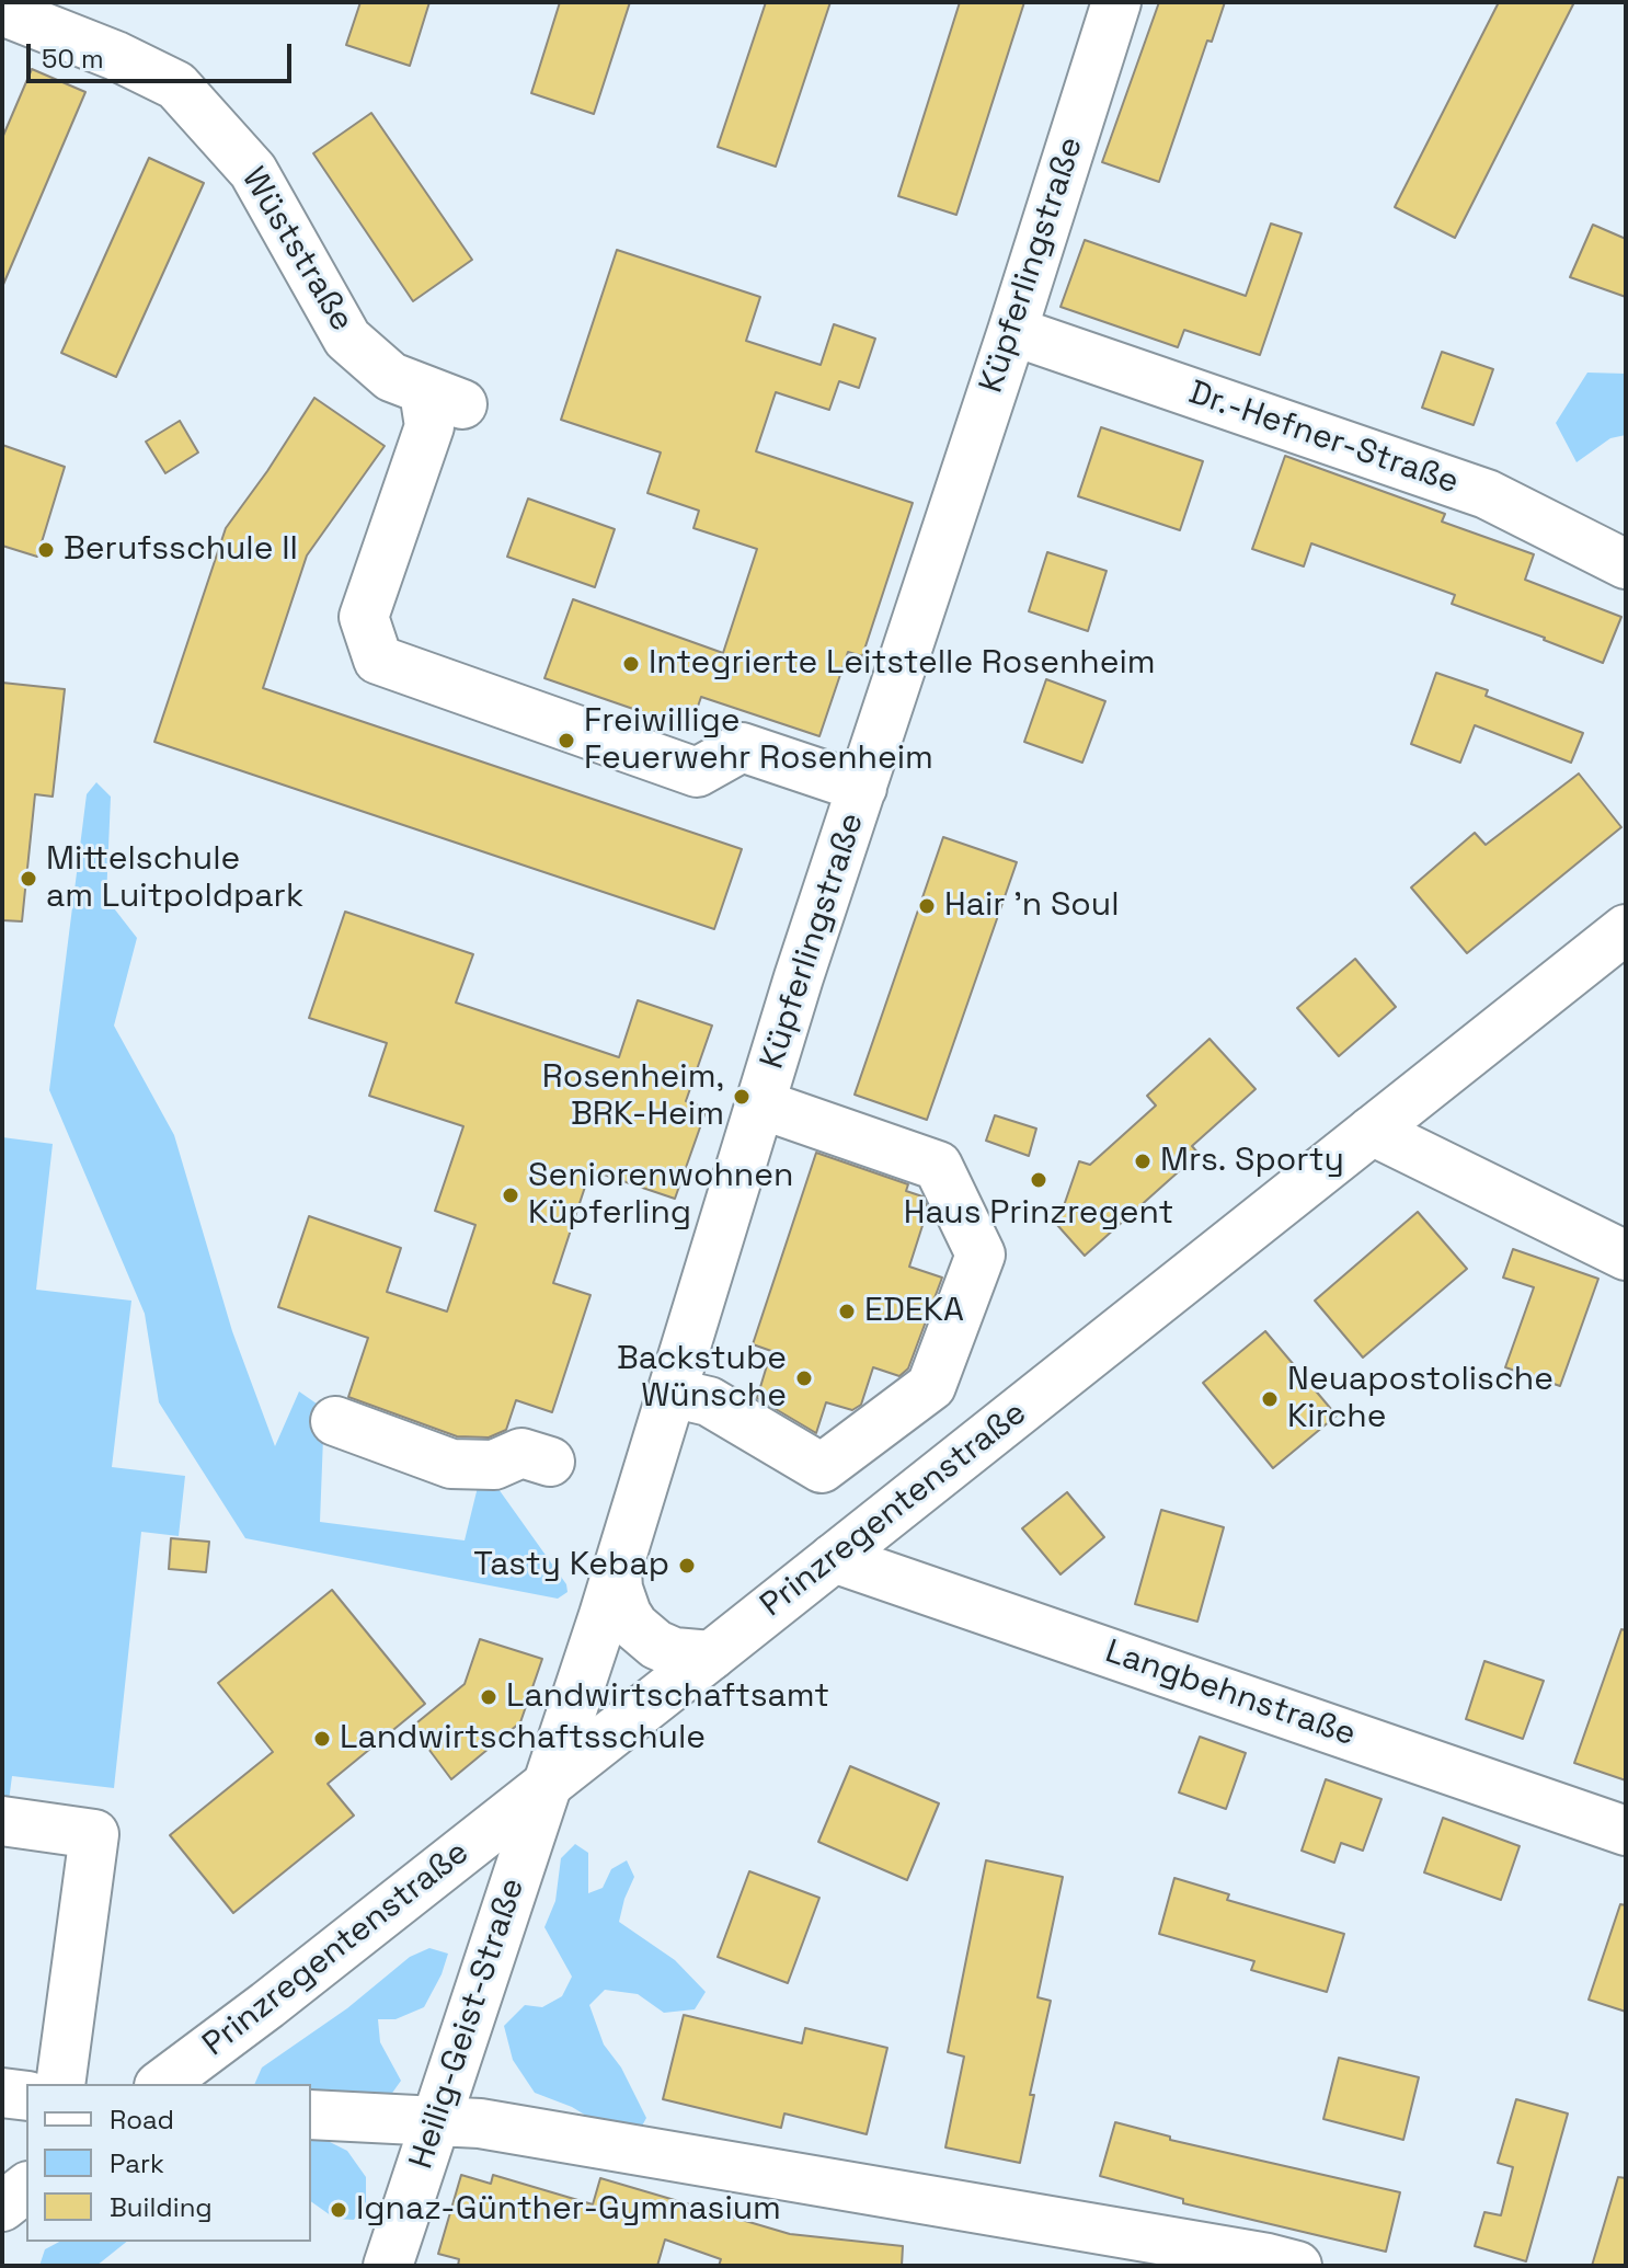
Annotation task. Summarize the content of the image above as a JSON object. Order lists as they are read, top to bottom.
{
  "streets": {
    "street": [
      "Wüststraße",
      "Küpferlingstraße",
      "Dr.-Hefner-Straße",
      "Prinzregentenstraße",
      "Langbehnstraße",
      "Heilig-Geist-Straße"
    ]
  },
  "crossings": [
    ["Wüststraße", "Küpferlingstraße"],
    ["Küpferlingstraße", "Dr.-Hefner-Straße"],
    ["Küpferlingstraße", "Prinzregentenstraße"],
    ["Küpferlingstraße", "Heilig-Geist-Straße"],
    ["Prinzregentenstraße", "Langbehnstraße"],
    ["Prinzregentenstraße", "Heilig-Geist-Straße"]
  ],
  "places": [
    "Berufsschule II",
    "Integrierte Leitstelle Rosenheim",
    "Freiwillige Feuerwehr Rosenheim",
    "Mittelschule am Luitpoldpark",
    "Hair 'n Soul",
    "Rosenheim, BRK-Heim",
    "Mrs. Sporty",
    "Haus Prinzregent",
    "Seniorenwohnen Küpferling",
    "EDEKA",
    "Backstube Wünsche",
    "Neuapostolische Kirche",
    "Tasty Kebap",
    "Landwirtschaftsamt",
    "Landwirtschaftsschule",
    "Ignaz-Günther-Gymnasium"
  ],
  "legend": ["Road", "Park", "Building"],
  "scale_bar": "50 m"
}
